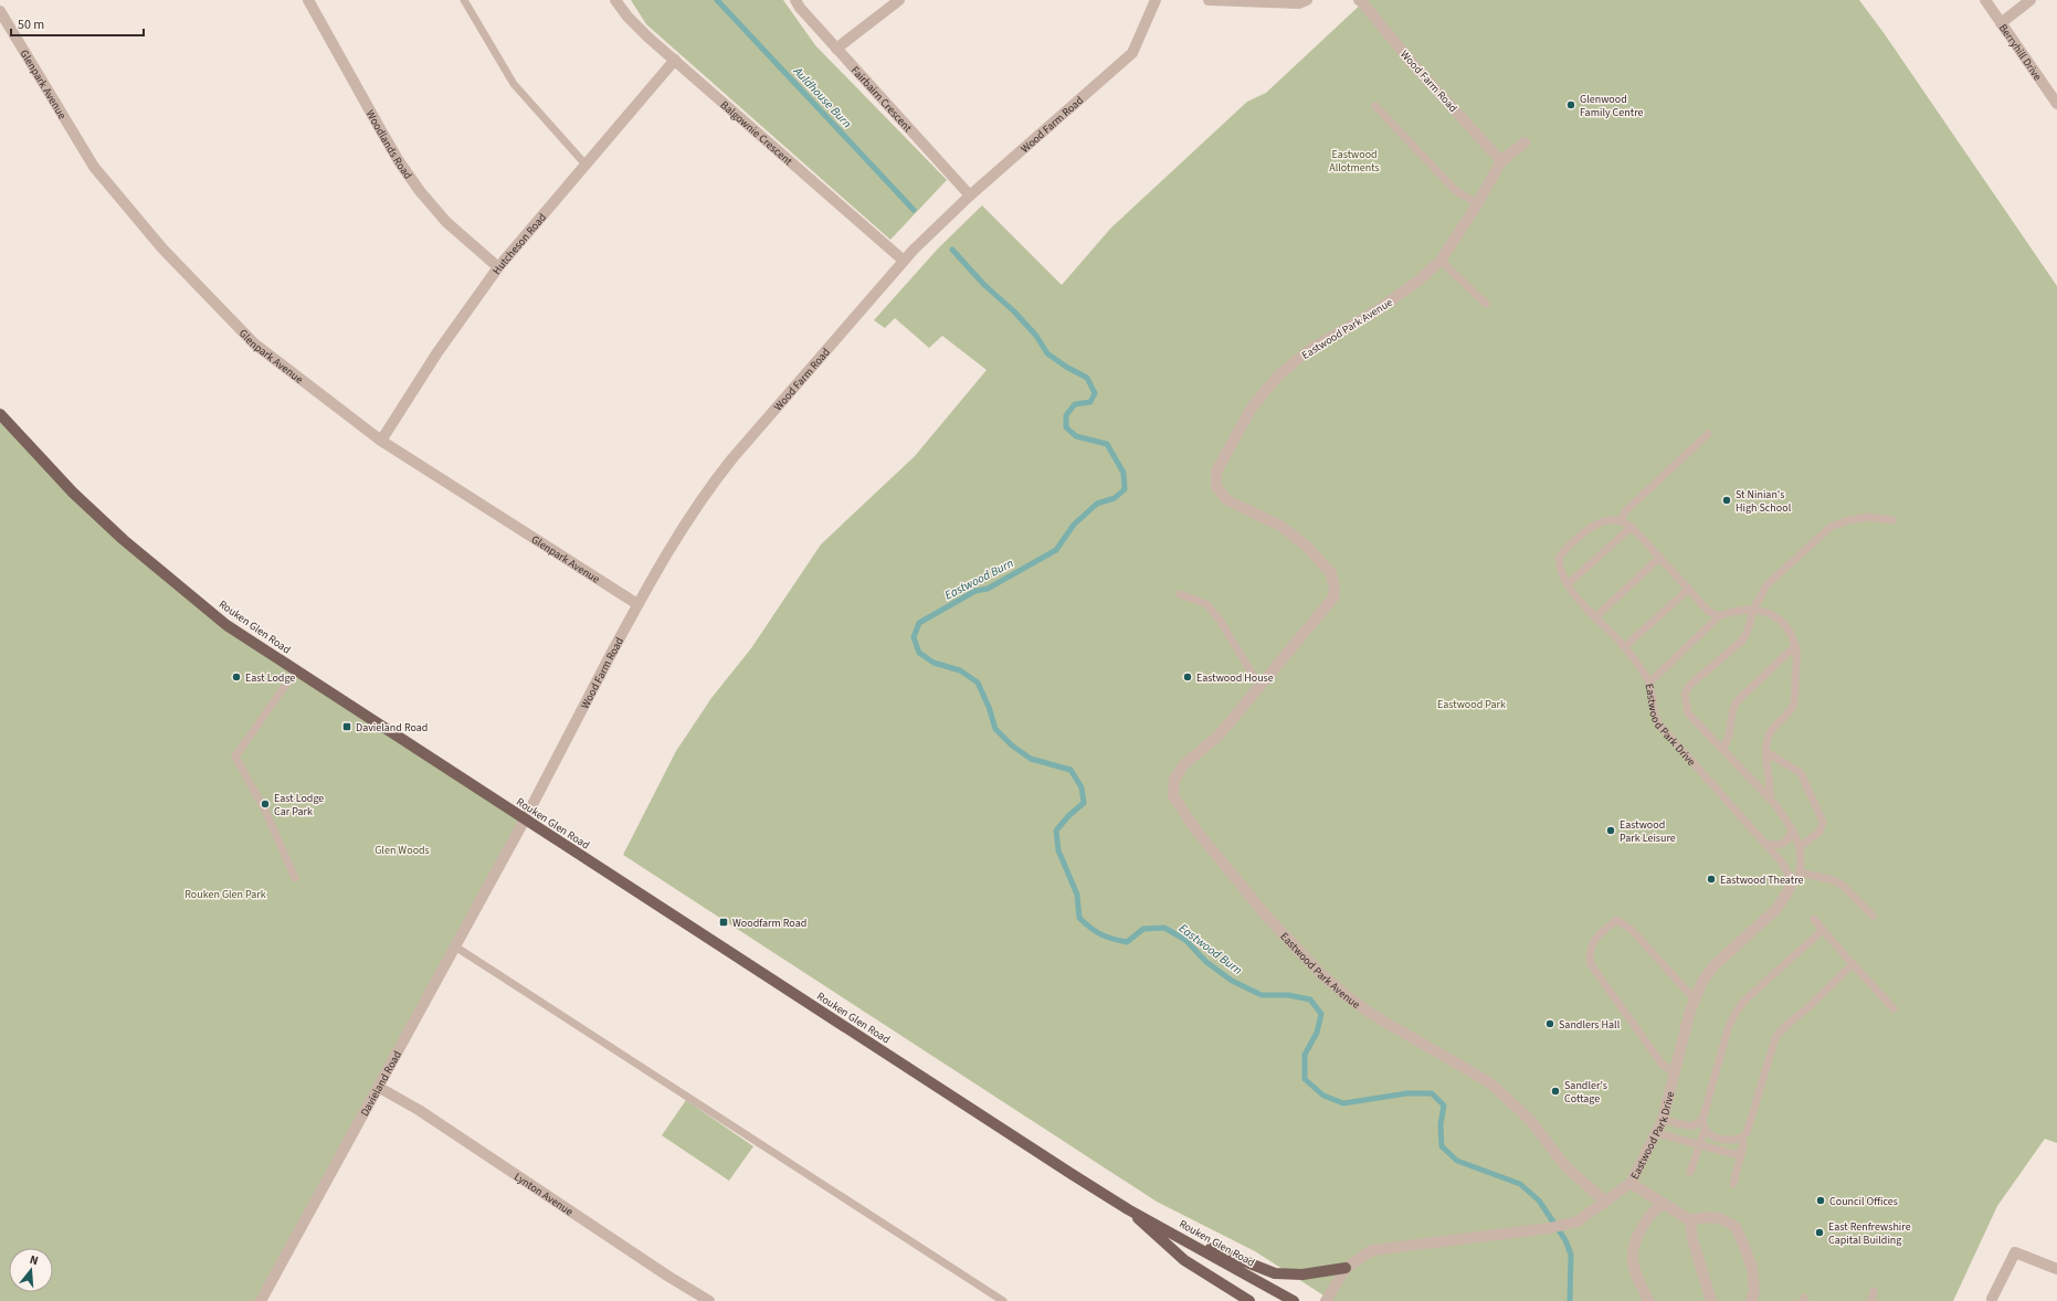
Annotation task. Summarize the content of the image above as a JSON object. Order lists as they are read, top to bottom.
{
  "streets": {
    "main road": ["Rouken Glen Road"],
    "street": [
      "Berryhill Drive",
      "Wood Farm Road",
      "Glenpark Avenue",
      "Fairbairn Crescent",
      "Balgownie Crescent",
      "Woodlands Road",
      "Hutcheson Road",
      "Eastwood Park Avenue",
      "Eastwood Park Drive",
      "Davieland Road",
      "Lynton Avenue"
    ]
  },
  "crossings": [
    ["Wood Farm Road", "Glenpark Avenue"],
    ["Wood Farm Road", "Fairbairn Crescent"],
    ["Wood Farm Road", "Balgownie Crescent"],
    ["Wood Farm Road", "Eastwood Park Avenue"],
    ["Wood Farm Road", "Rouken Glen Road"],
    ["Wood Farm Road", "Davieland Road"],
    ["Glenpark Avenue", "Hutcheson Road"],
    ["Balgownie Crescent", "Hutcheson Road"],
    ["Woodlands Road", "Hutcheson Road"],
    ["Eastwood Park Avenue", "Eastwood Park Drive"],
    ["Rouken Glen Road", "Davieland Road"],
    ["Davieland Road", "Lynton Avenue"]
  ],
  "water": ["Auldhouse Burn", "Eastwood Burn"],
  "parks": [
    "Eastwood Allotments",
    "Eastwood Park",
    "Glen Woods",
    "Rouken Glen Park"
  ],
  "places": {
    "other": [
      "Glenwood Family Centre",
      "St Ninian's High School",
      "East Lodge",
      "Eastwood House",
      "East Lodge Car Park",
      "Eastwood Park Leisure",
      "Eastwood Theatre",
      "Sandlers Hall",
      "Sandler's Cottage",
      "Council Offices",
      "East Renfrewshire Capital Building"
    ],
    "transit": ["Davieland Road", "Woodfarm Road"]
  },
  "scale_bar": "50 m",
  "north": "top"
}
